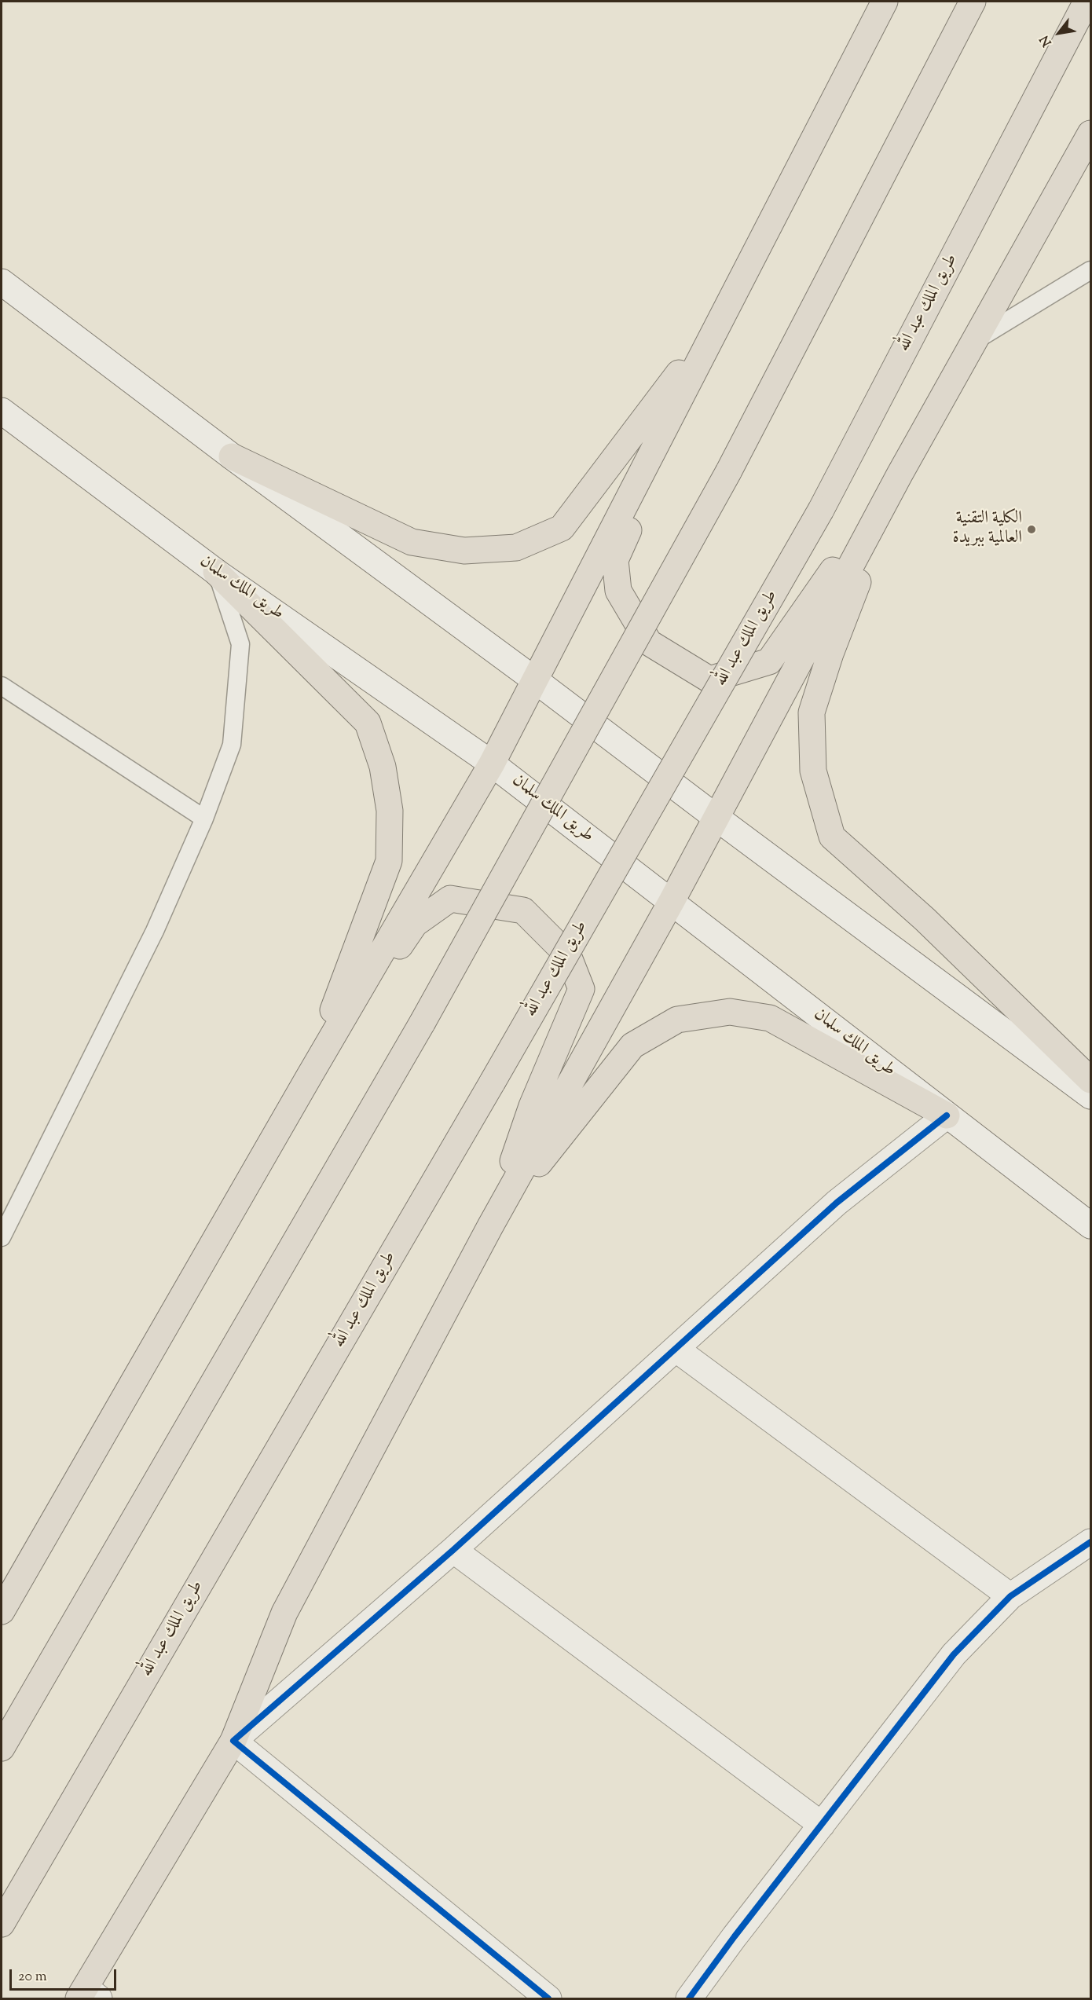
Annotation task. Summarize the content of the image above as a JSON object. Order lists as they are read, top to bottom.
{
  "streets": {
    "main road": ["طريق الملك عبد الله"],
    "street": ["طريق الملك سلمان"]
  },
  "places": ["الكلية التقنية العالمية ببريدة"],
  "scale_bar": "20 m",
  "north": "bottom left"
}
